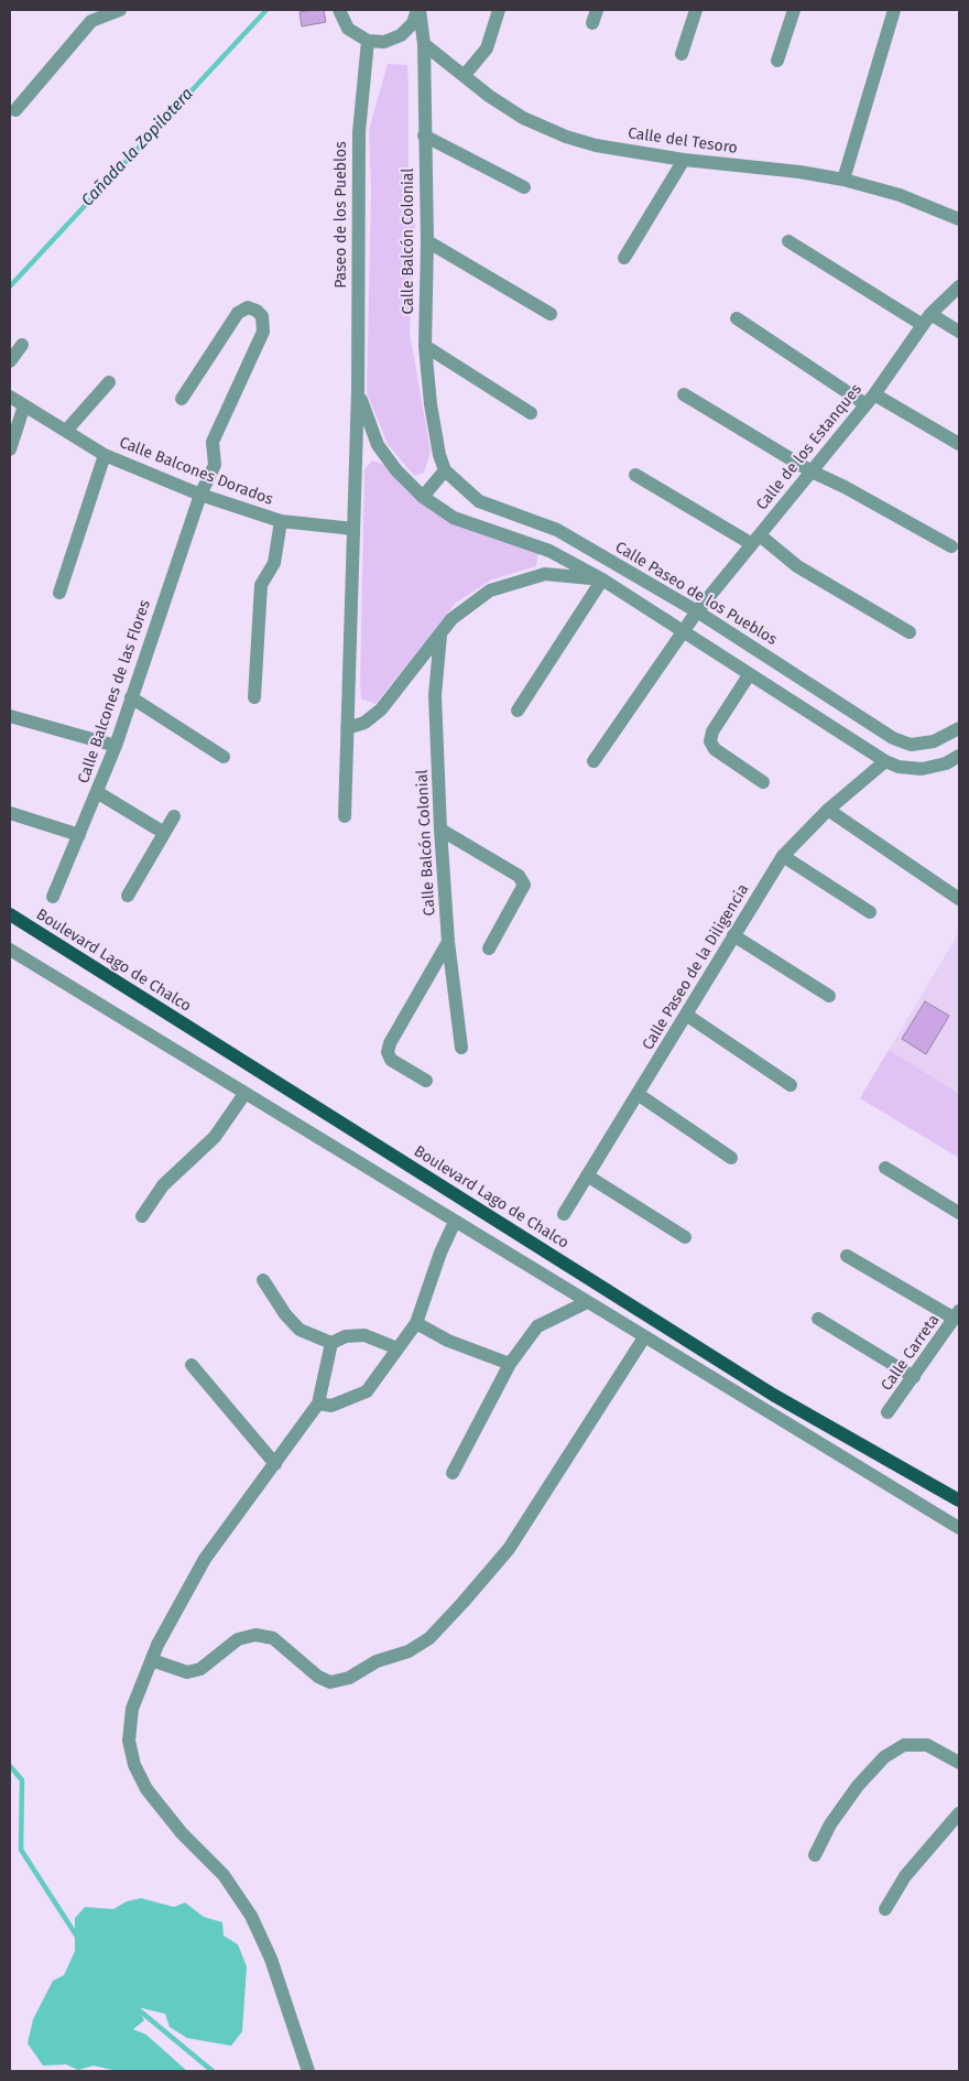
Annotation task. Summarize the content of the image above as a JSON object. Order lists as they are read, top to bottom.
{
  "streets": {
    "main road": ["Boulevard Lago de Chalco"],
    "street": [
      "Calle del Tesoro",
      "Paseo de los Pueblos",
      "Calle Balcón Colonial",
      "Calle de los Estanques",
      "Calle Balcones Dorados",
      "Calle Paseo de los Pueblos",
      "Calle Balcones de las Flores",
      "Calle Paseo de la Diligencia",
      "Calle Carreta"
    ]
  },
  "crossings": [
    ["Calle del Tesoro", "Calle Balcón Colonial"],
    ["Paseo de los Pueblos", "Calle Balcón Colonial"],
    ["Calle Balcón Colonial", "Calle Paseo de los Pueblos"],
    ["Calle de los Estanques", "Calle Paseo de los Pueblos"],
    ["Calle Balcones Dorados", "Calle Balcones de las Flores"]
  ],
  "water": ["Cañada la Zopilotera"]
}
